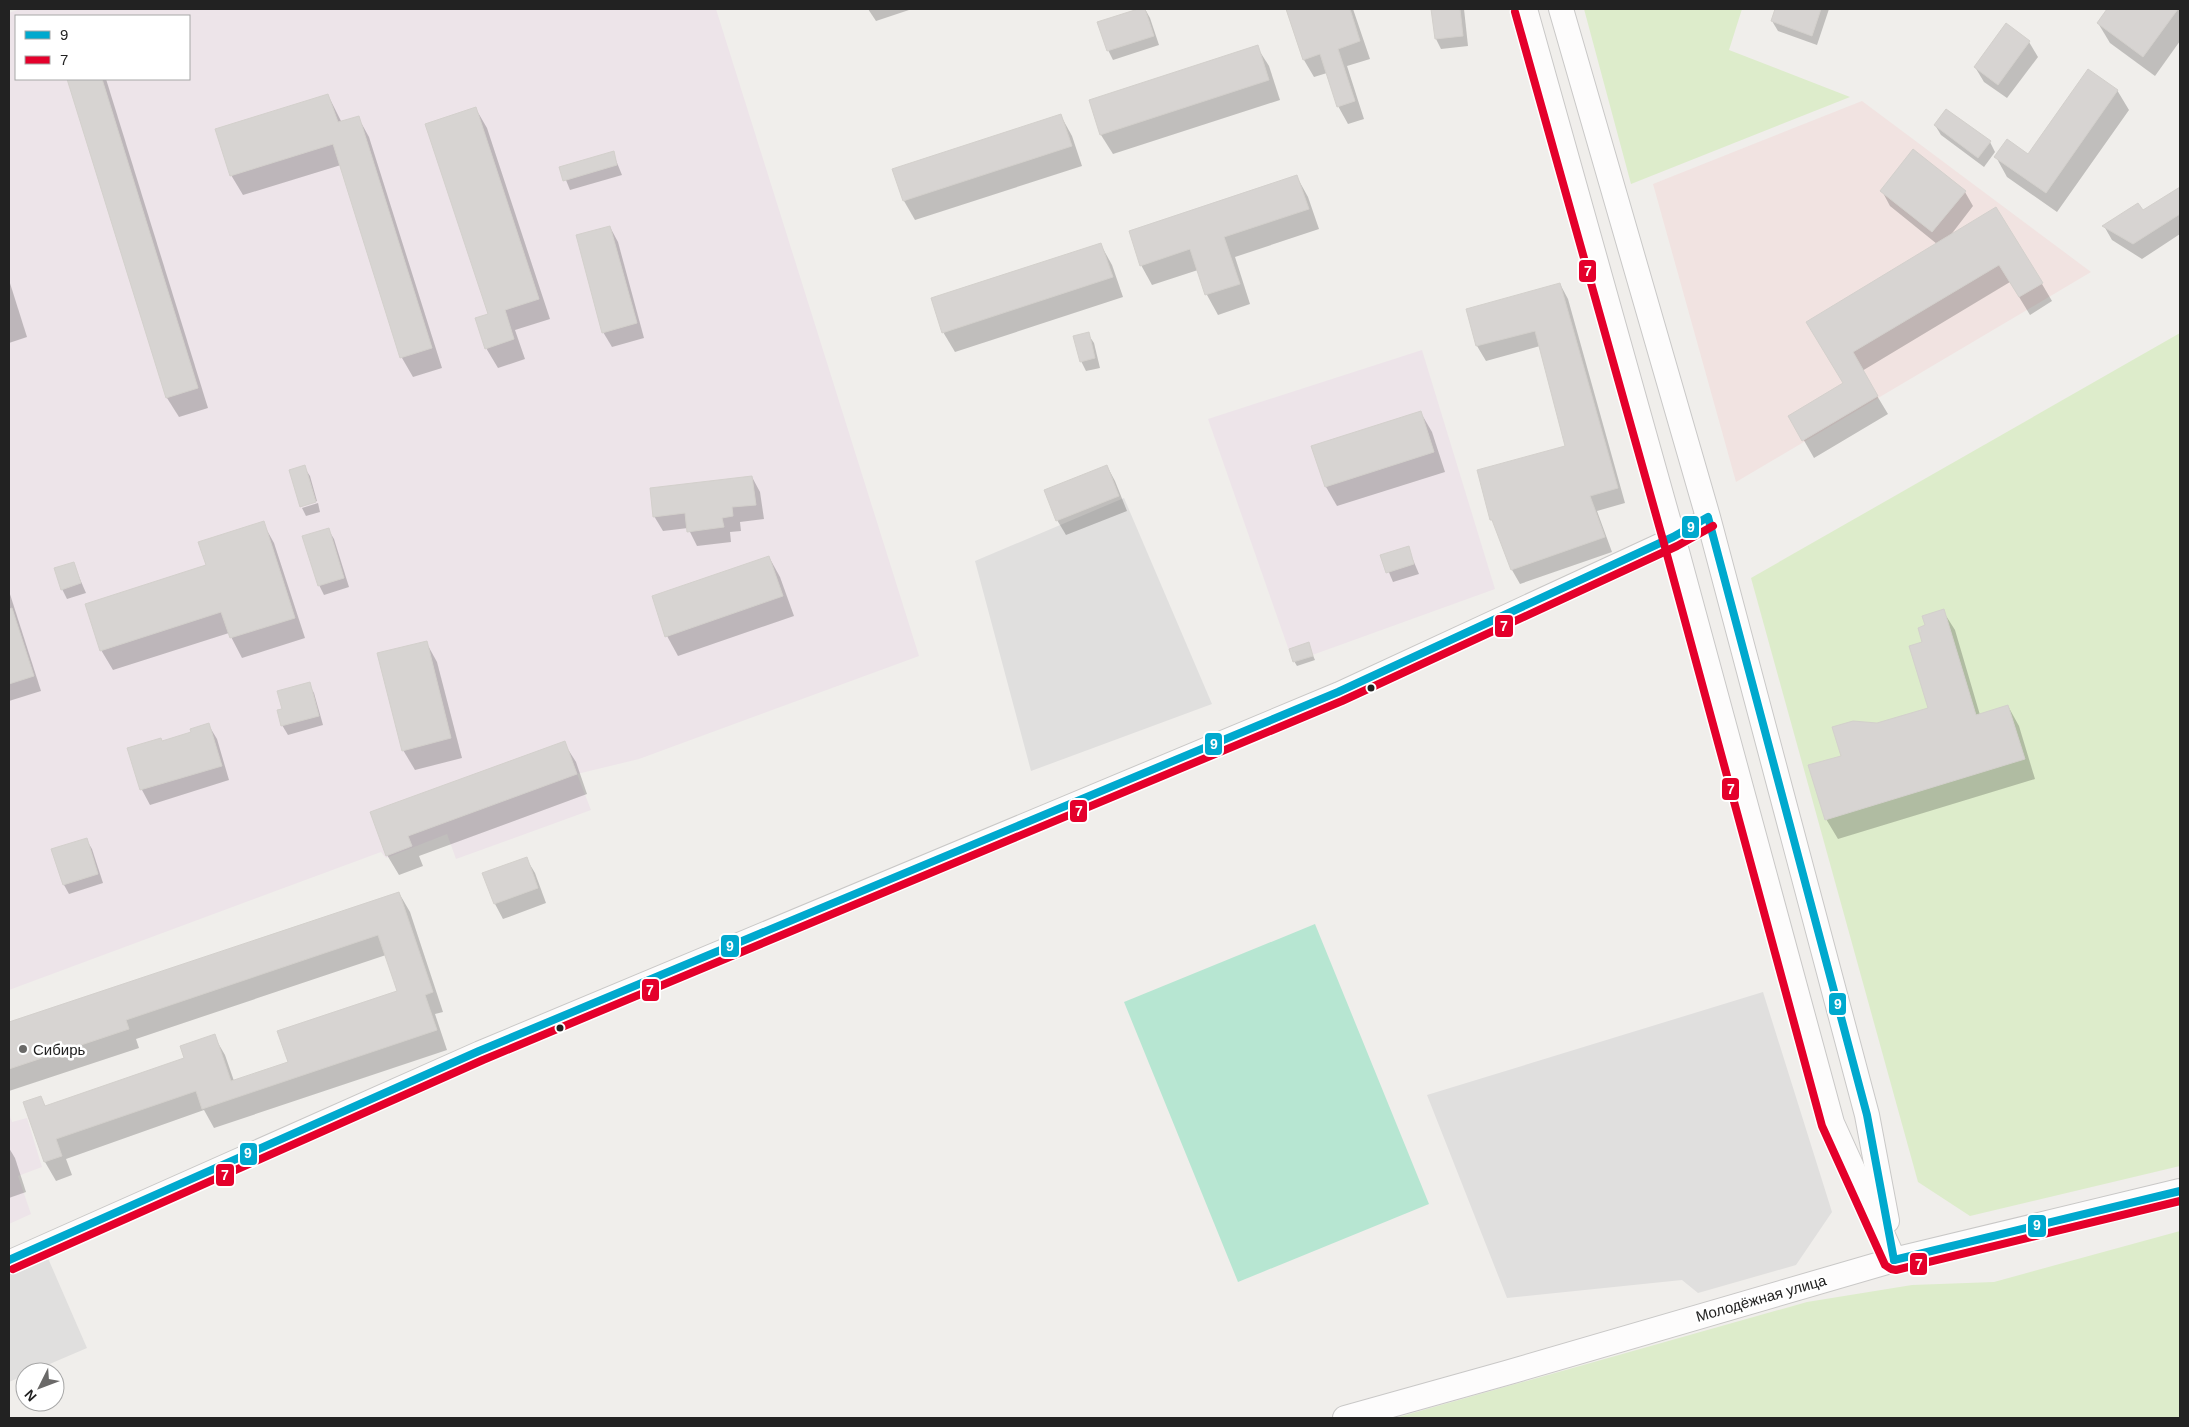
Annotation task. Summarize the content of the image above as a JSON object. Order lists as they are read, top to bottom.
{
  "streets": {
    "street": ["Молодёжная улица"]
  },
  "places": ["Сибирь"],
  "lines": ["transit line 7", "transit line 9"],
  "legend": ["9", "7"],
  "north": "bottom left"
}
